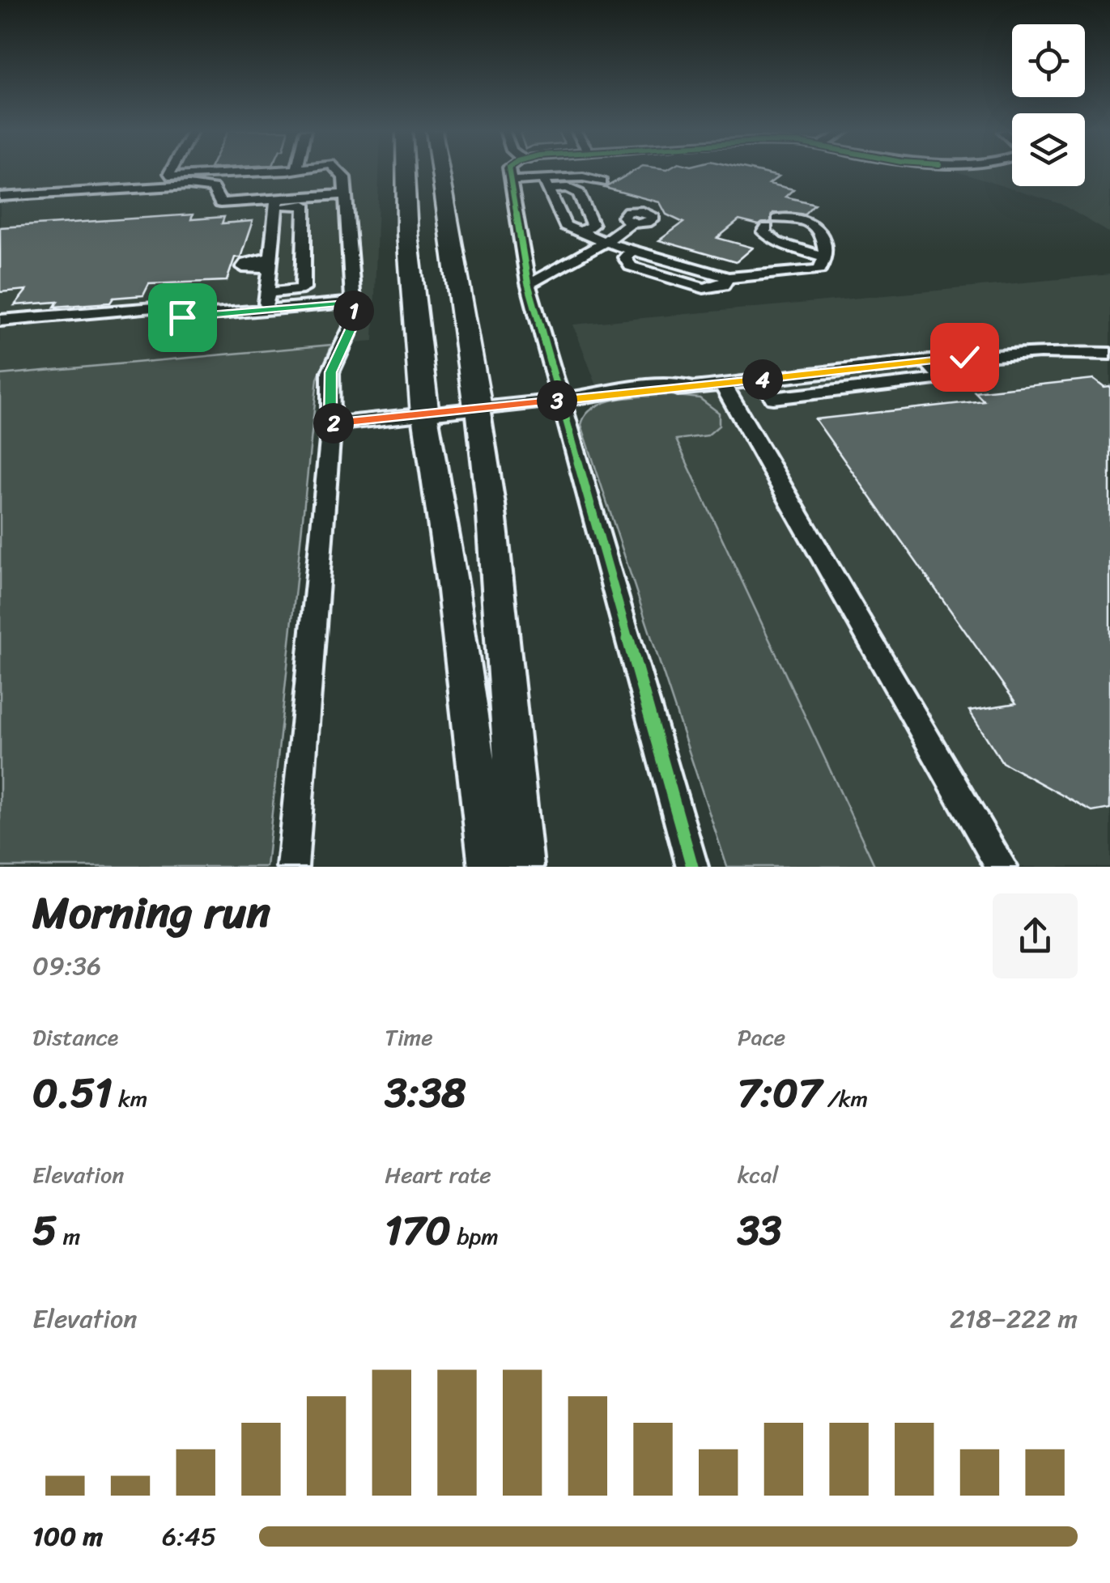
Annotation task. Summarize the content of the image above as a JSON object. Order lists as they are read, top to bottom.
{
  "page": {
    "pins": [
      "1",
      "4",
      "3",
      "2"
    ],
    "heading": ["Morning run", "09:36"],
    "stats": [
      ["Distance", "0.51 km"],
      ["Time", "3:38"],
      ["Pace", "7:07 /km"],
      ["Elevation", "5 m"],
      ["Heart rate", "170 bpm"],
      ["kcal", "33"]
    ],
    "chart": ["Elevation", "218–222 m"],
    "list": [
      {
        "name": "100 m",
        "note": "6:45"
      }
    ]
  }
}
